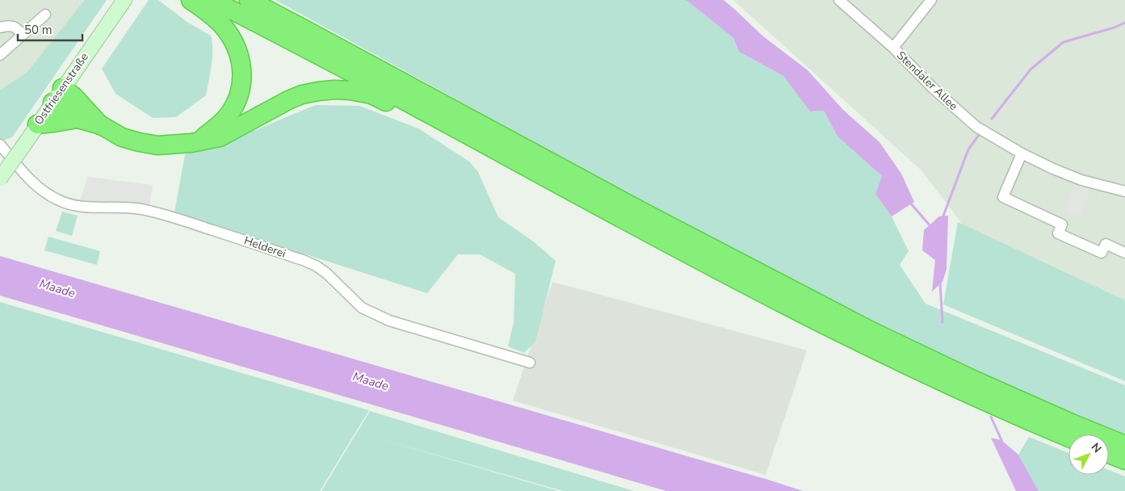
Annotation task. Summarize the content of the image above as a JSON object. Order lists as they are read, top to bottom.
{
  "streets": {
    "main road": ["Ostfriesenstraße"],
    "street": ["Stendaler Allee", "Helderei"]
  },
  "water": ["Maade"],
  "scale_bar": "50 m",
  "north": "top right"
}
